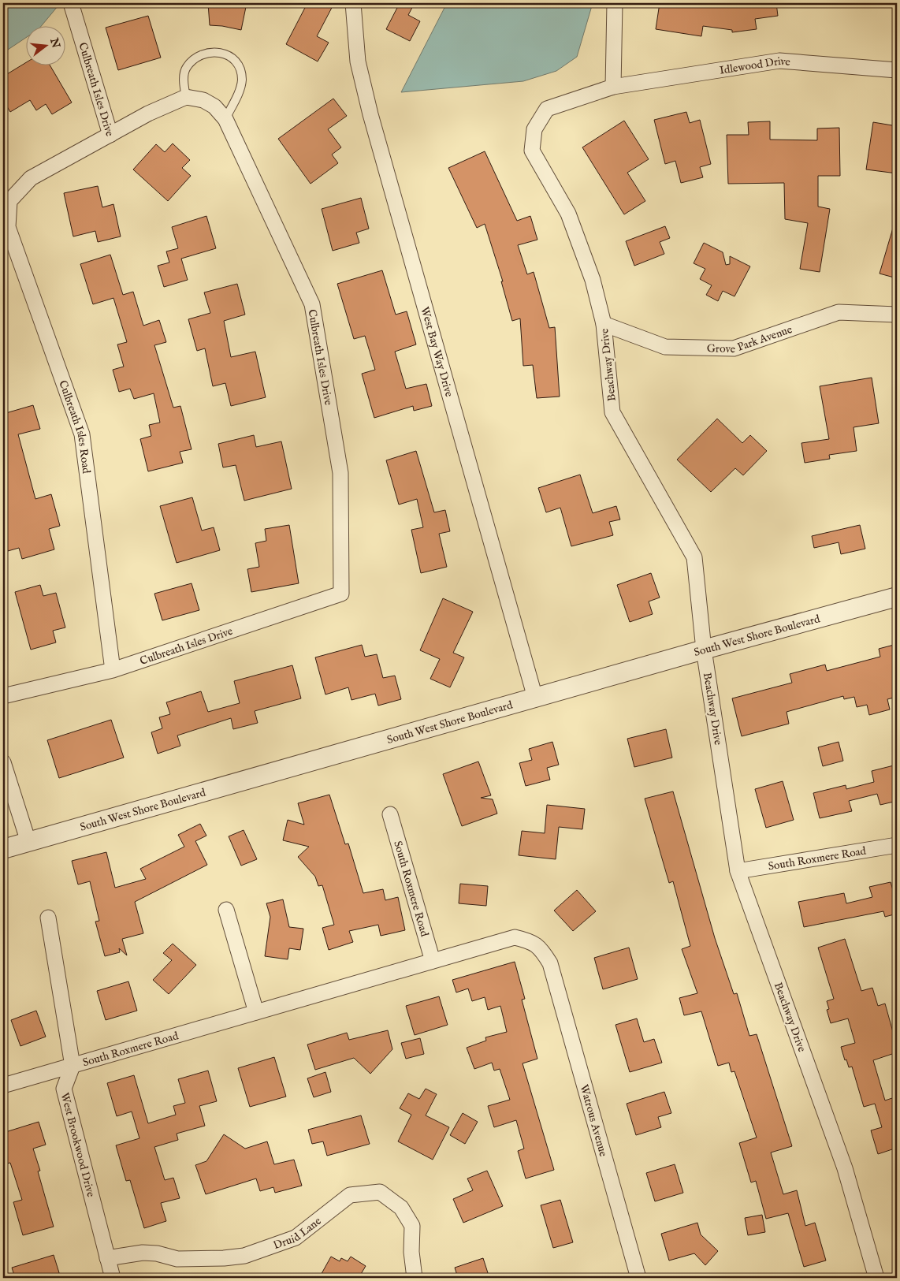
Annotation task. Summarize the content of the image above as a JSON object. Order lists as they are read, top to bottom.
{
  "streets": {
    "street": [
      "Idlewood Drive",
      "Culbreath Isles Drive",
      "Grove Park Avenue",
      "West Bay Way Drive",
      "Beachway Drive",
      "Culbreath Isles Road",
      "South West Shore Boulevard",
      "South Roxmere Road",
      "Watrous Avenue",
      "West Brookwood Drive",
      "Druid Lane"
    ]
  },
  "crossings": [
    ["Idlewood Drive", "Beachway Drive"],
    ["Culbreath Isles Drive", "Culbreath Isles Road"],
    ["Grove Park Avenue", "Beachway Drive"],
    ["West Bay Way Drive", "South West Shore Boulevard"],
    ["Beachway Drive", "South West Shore Boulevard"],
    ["Beachway Drive", "South Roxmere Road"],
    ["South Roxmere Road", "Watrous Avenue"],
    ["South Roxmere Road", "West Brookwood Drive"],
    ["West Brookwood Drive", "Druid Lane"]
  ],
  "north": "right"
}
